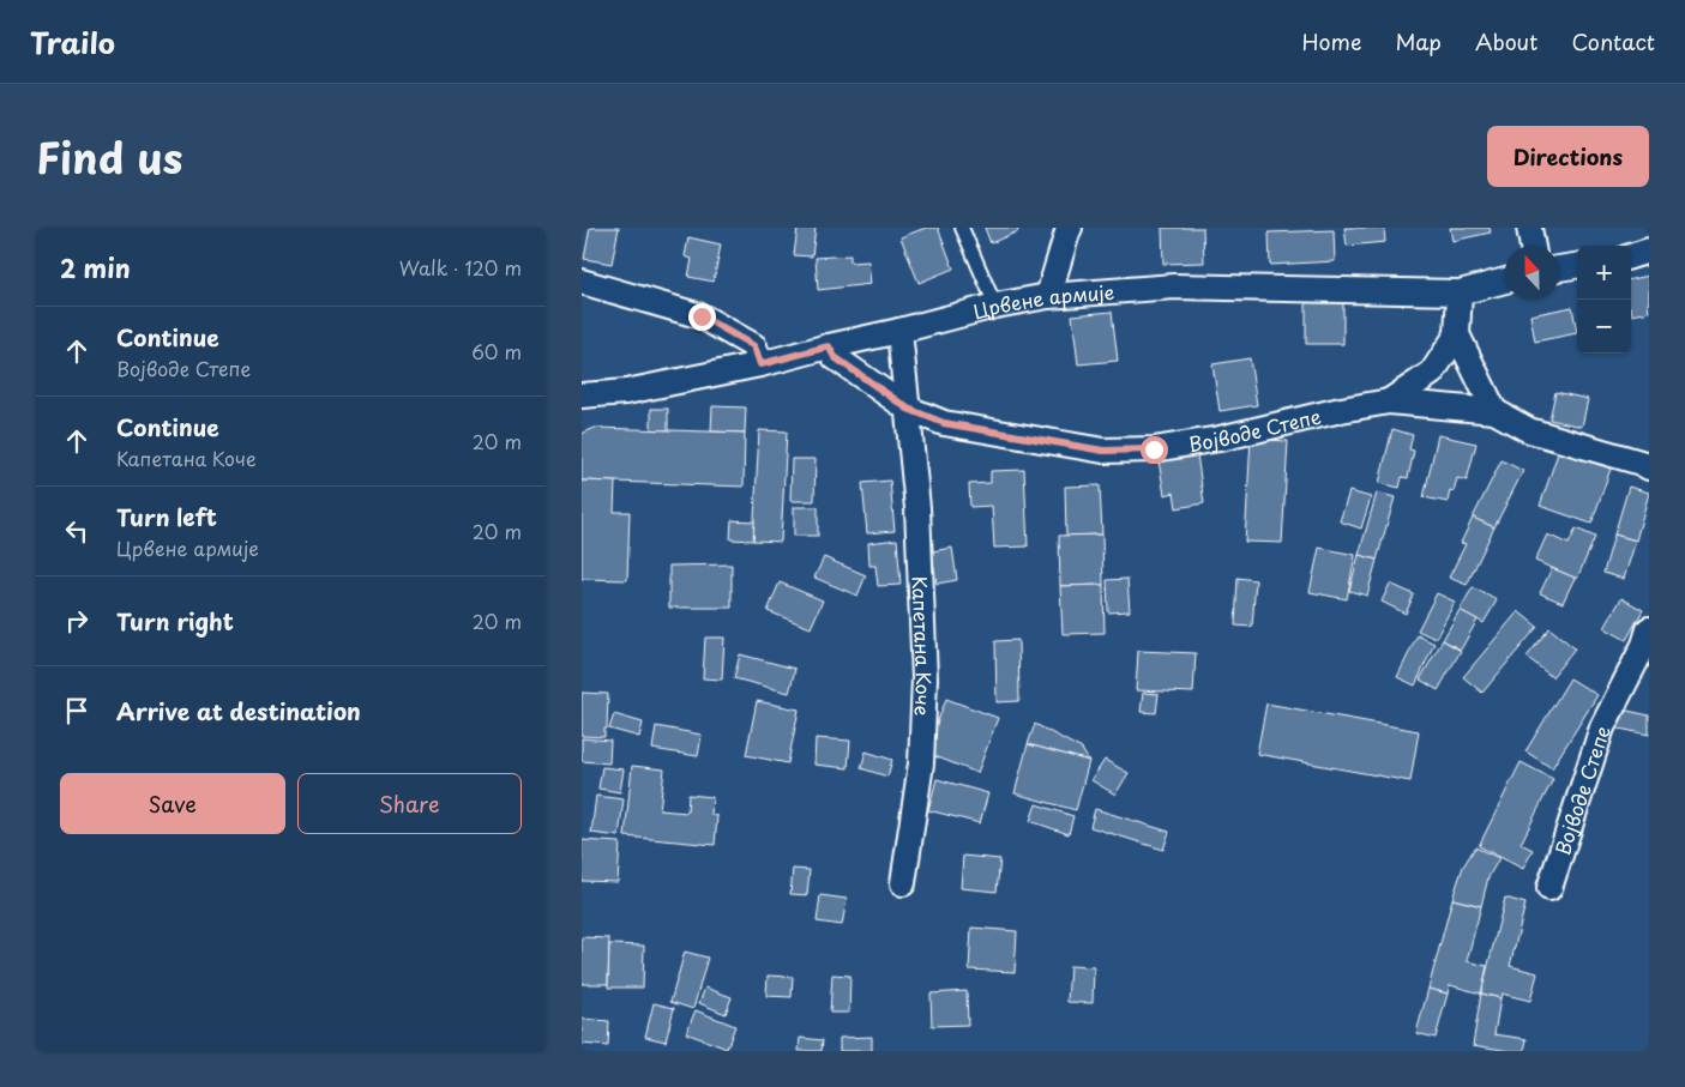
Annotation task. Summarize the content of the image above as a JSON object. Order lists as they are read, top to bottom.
{
  "streets": {
    "street": ["Црвене армије", "Војводе Степе", "Капетана Коче"]
  },
  "crossings": [
    ["Црвене армије", "Војводе Степе"],
    ["Црвене армије", "Капетана Коче"],
    ["Војводе Степе", "Капетана Коче"]
  ],
  "north": "top",
  "page": {
    "header": "Trailo",
    "nav": [
      "Home",
      "Map",
      "About",
      "Contact"
    ],
    "title": "Find us",
    "buttons": [
      "Directions",
      ["Save", "Share"]
    ],
    "heading": ["2 min", "Walk · 120 m"],
    "map_buttons": ["+", "−"],
    "list": [
      ["Continue", "Војводе Степе", "60 m"],
      ["Continue", "Капетана Коче", "20 m"],
      ["Turn left", "Црвене армије", "20 m"],
      ["Turn right", "20 m"],
      "Arrive at destination"
    ]
  }
}
